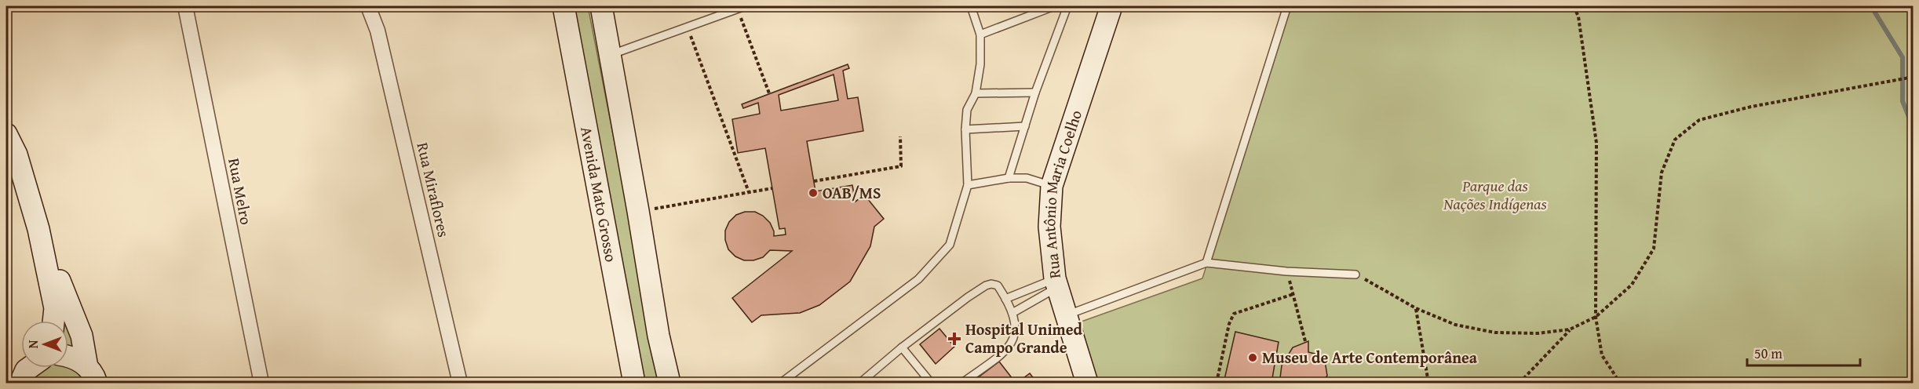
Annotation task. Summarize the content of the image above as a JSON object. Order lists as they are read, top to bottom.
{
  "streets": {
    "main road": ["Avenida Mato Grosso", "Rua Antônio Maria Coelho"],
    "street": ["Rua Miraflores", "Rua Melro"]
  },
  "parks": ["Parque das Nações Indígenas"],
  "places": {
    "other": ["OAB/MS", "Museu de Arte Contemporânea"],
    "health": ["Hospital Unimed Campo Grande"]
  },
  "scale_bar": "50 m",
  "north": "left"
}
